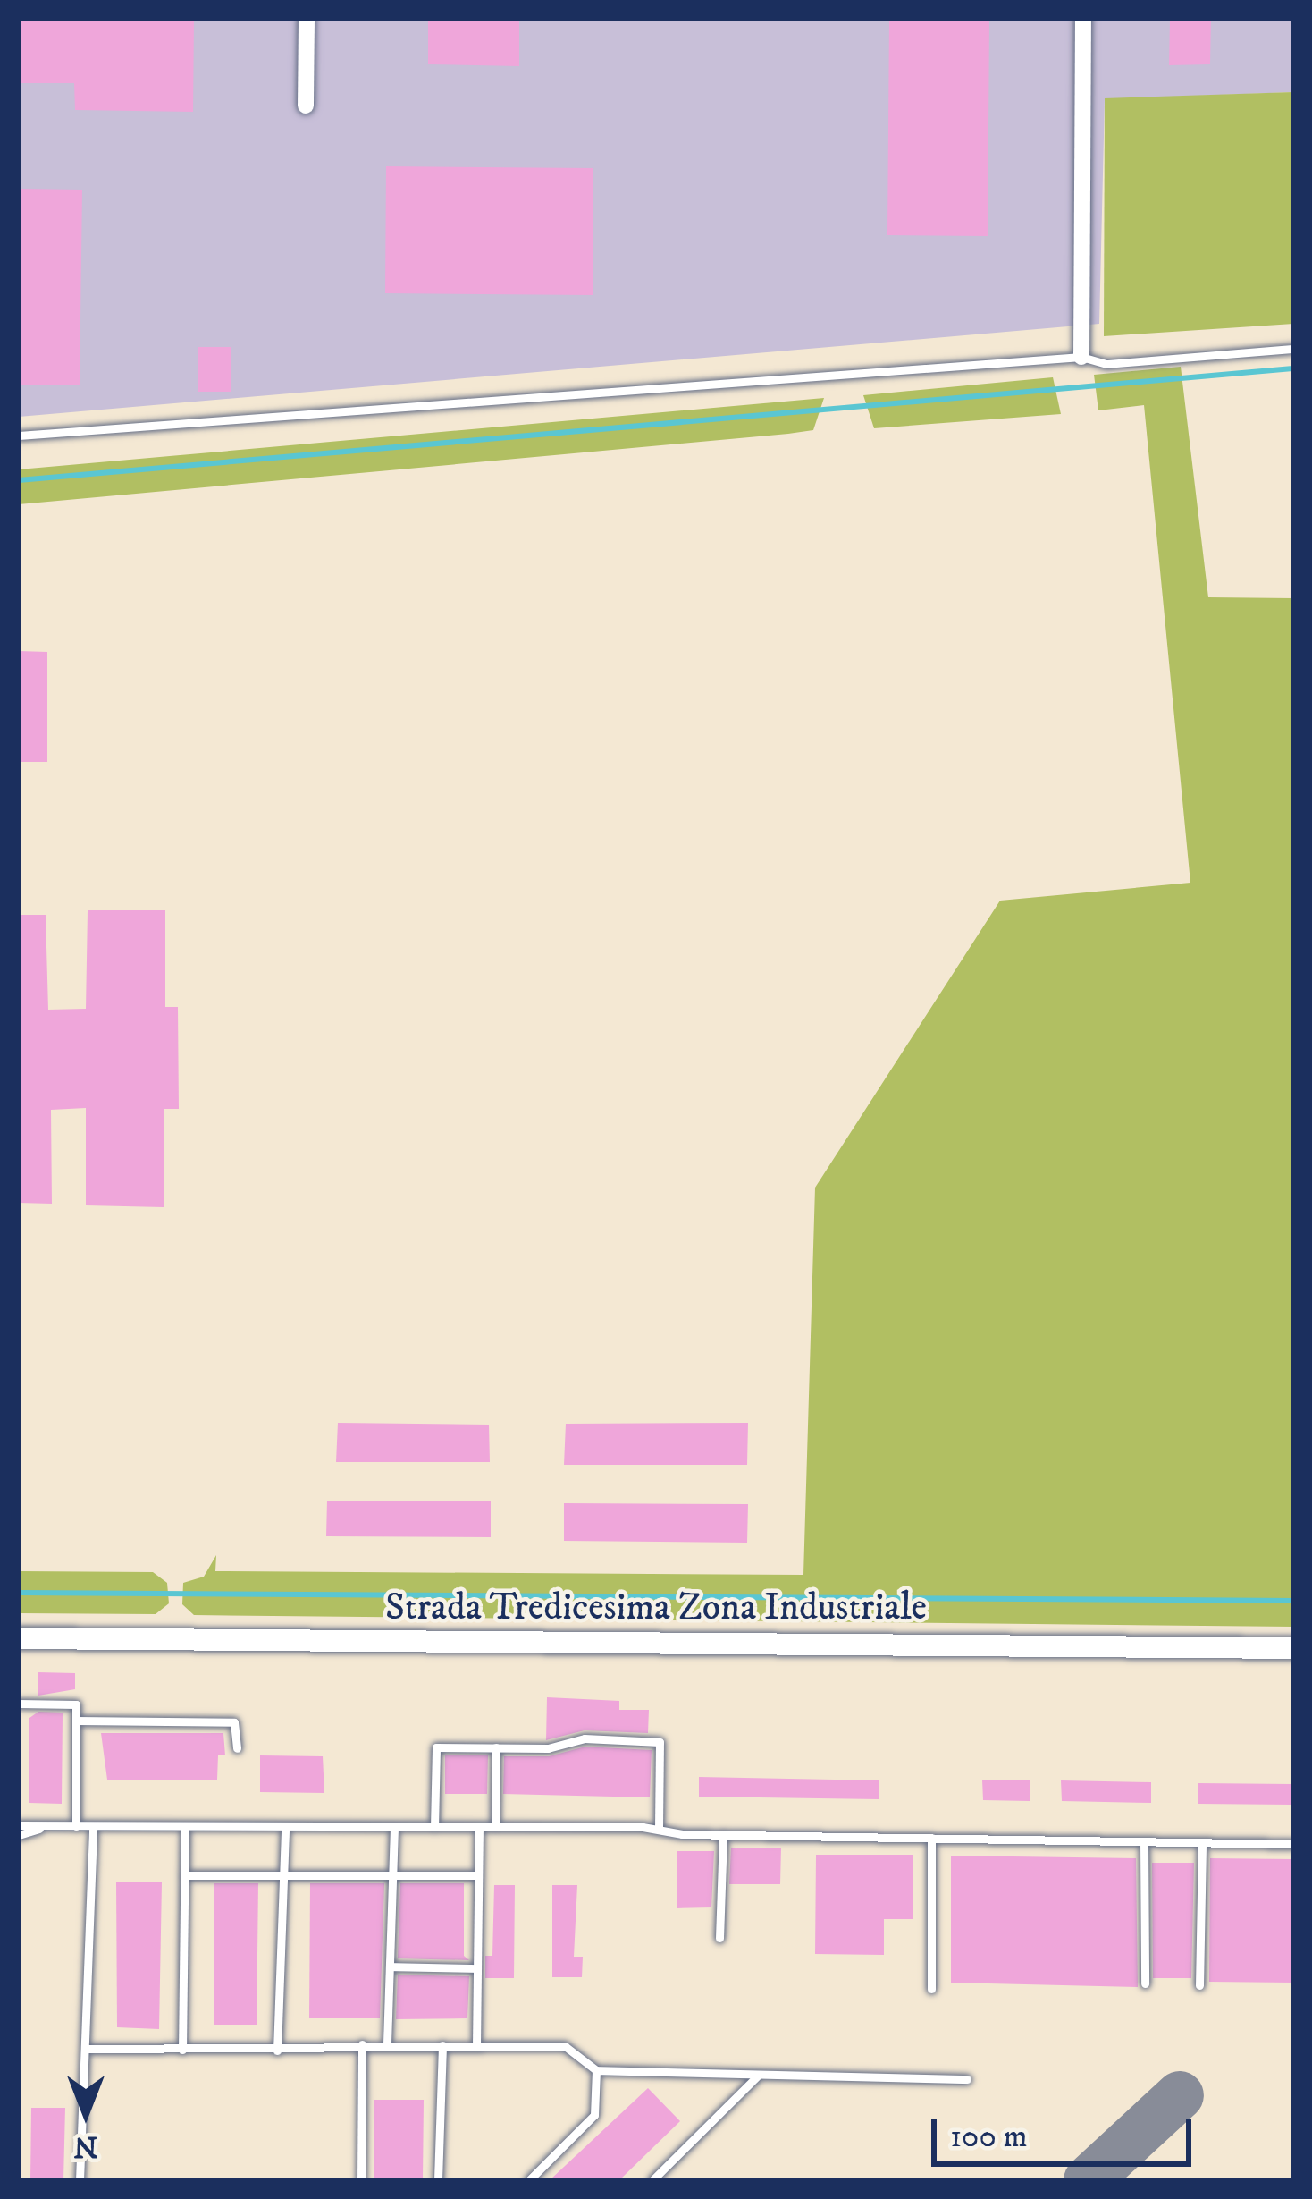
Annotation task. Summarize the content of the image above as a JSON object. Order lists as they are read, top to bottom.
{
  "streets": {
    "street": ["Strada Tredicesima Zona Industriale"]
  },
  "scale_bar": "100 m",
  "north": "bottom"
}
